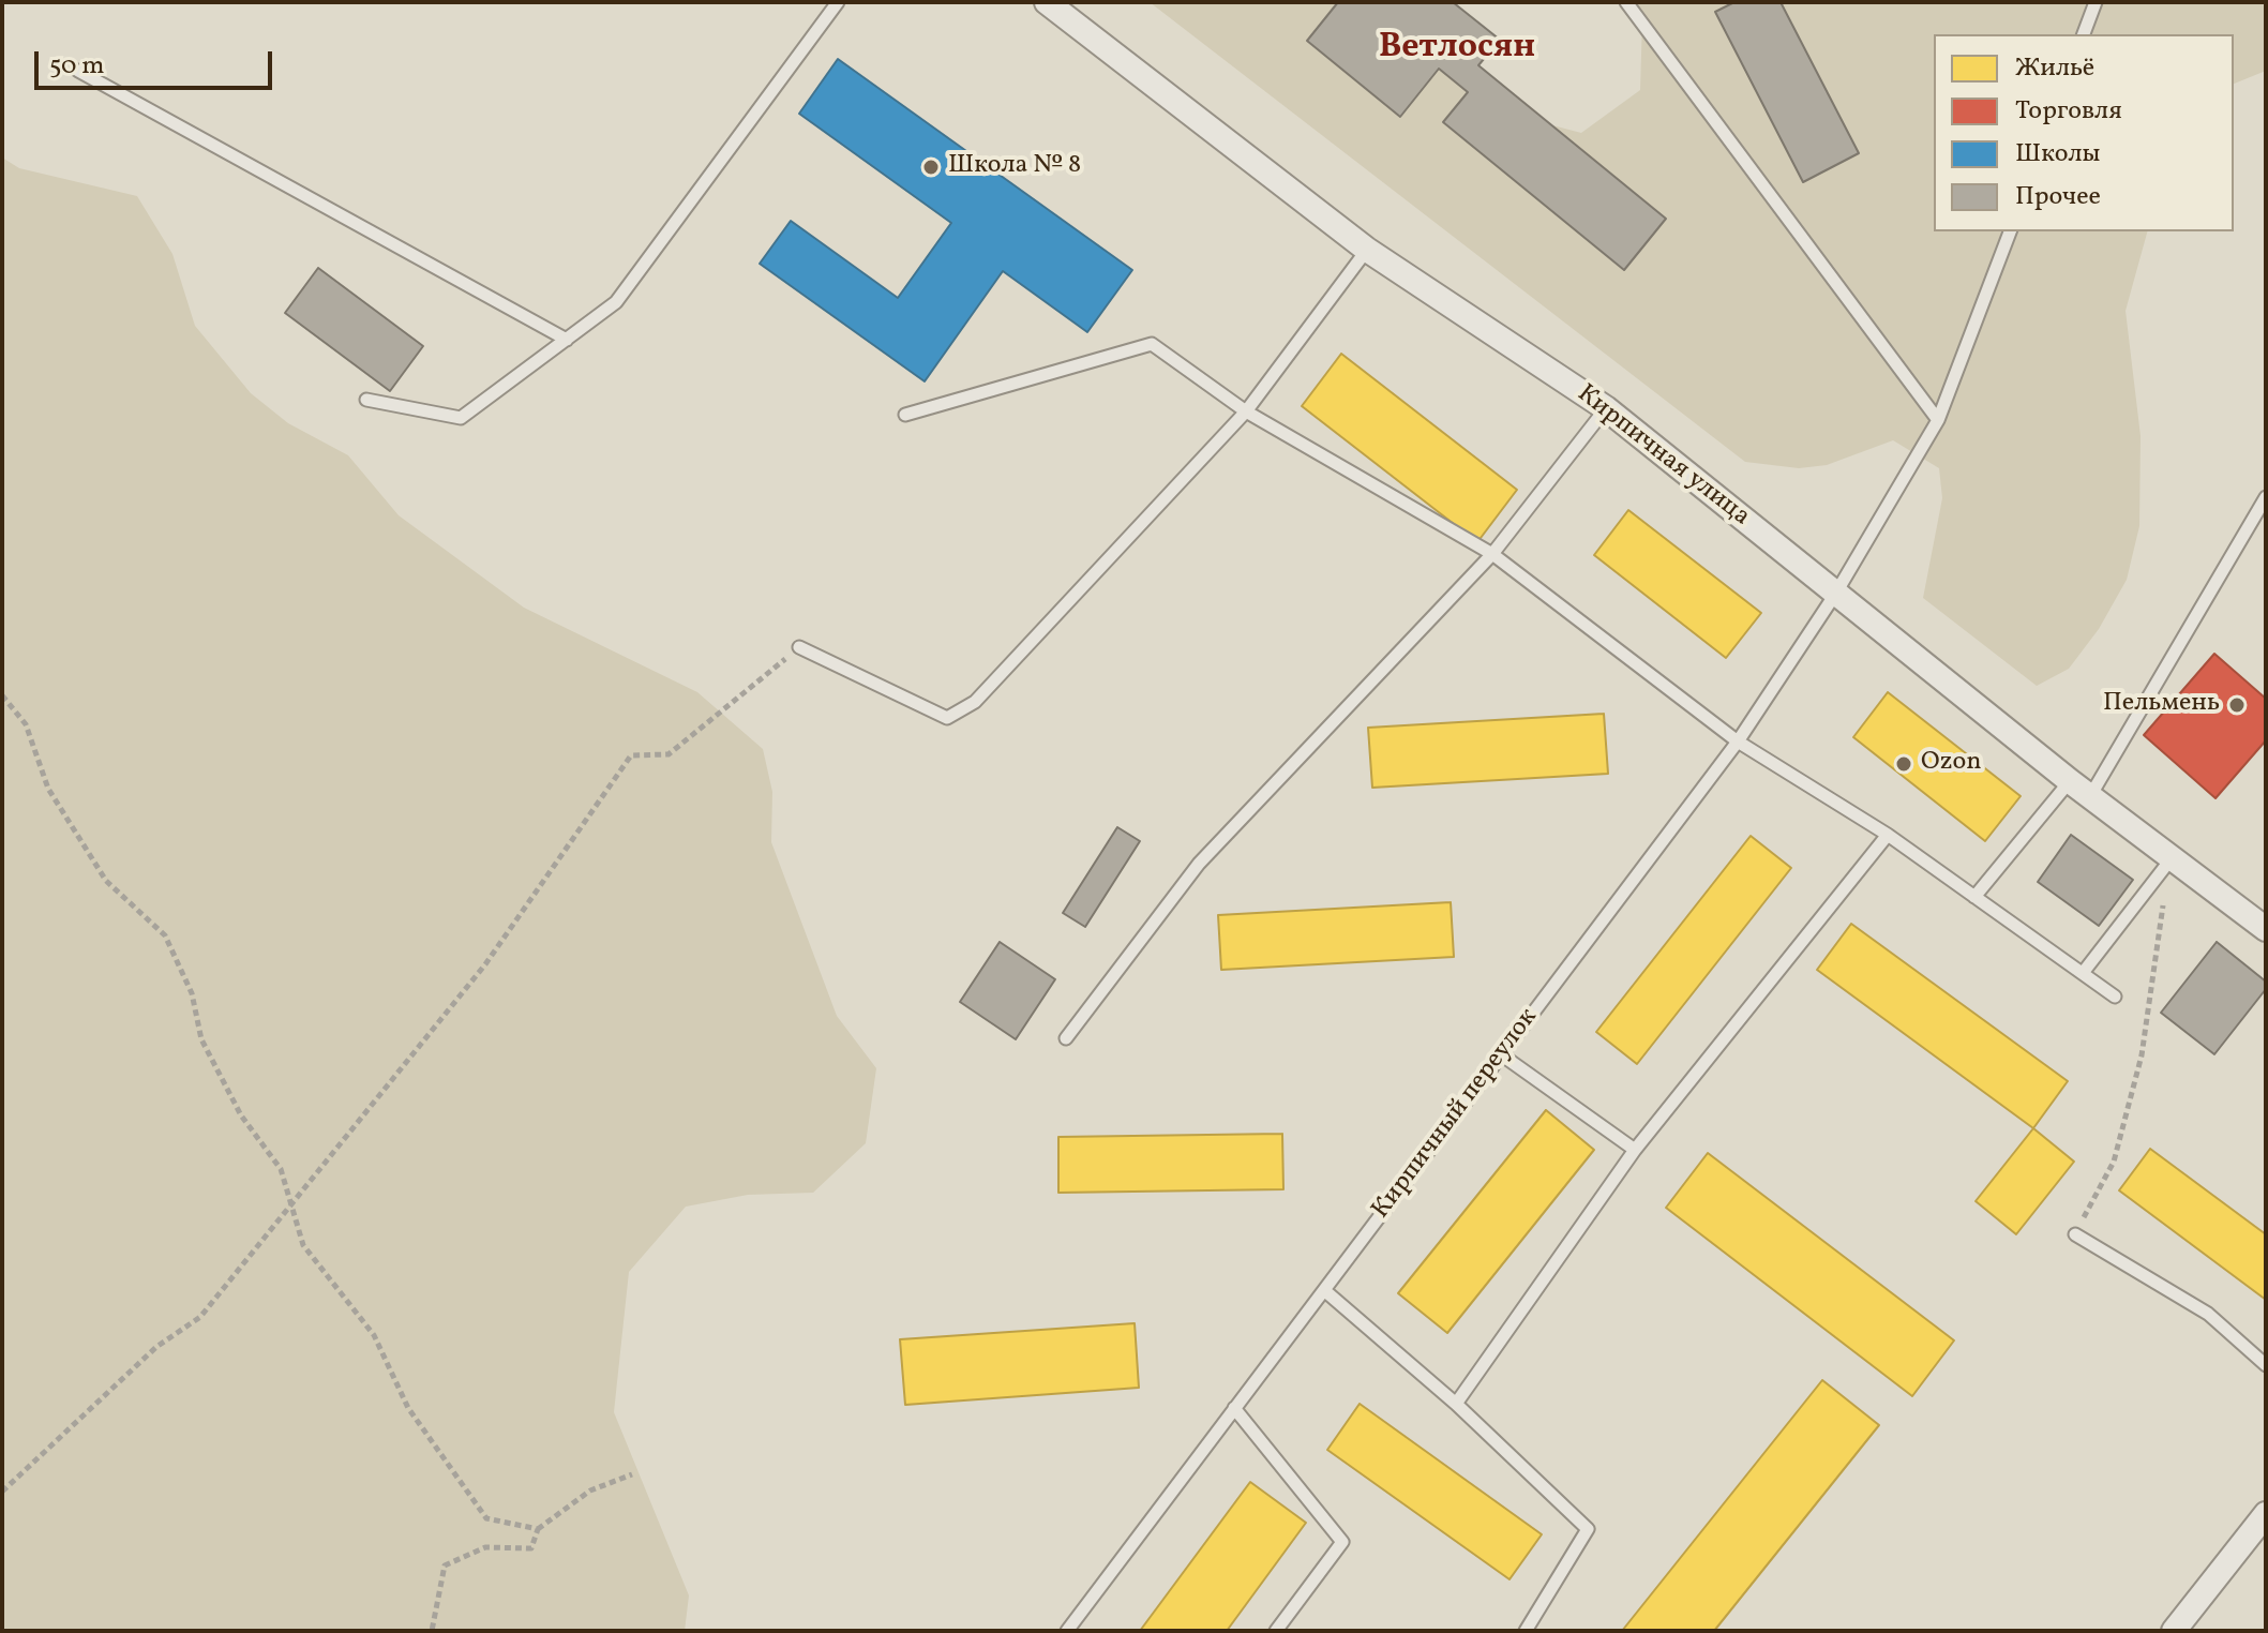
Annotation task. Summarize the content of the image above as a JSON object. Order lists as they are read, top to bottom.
{
  "streets": {
    "street": ["Кирпичная улица"],
    "lane": ["Кирпичный переулок"]
  },
  "crossings": [
    ["Кирпичная улица", "Кирпичный переулок"]
  ],
  "districts": ["Ветлосян"],
  "places": ["Школа № 8", "Пельмень", "Ozon"],
  "legend": [
    "Жильё",
    "Торговля",
    "Школы",
    "Прочее"
  ],
  "scale_bar": "50 m"
}
